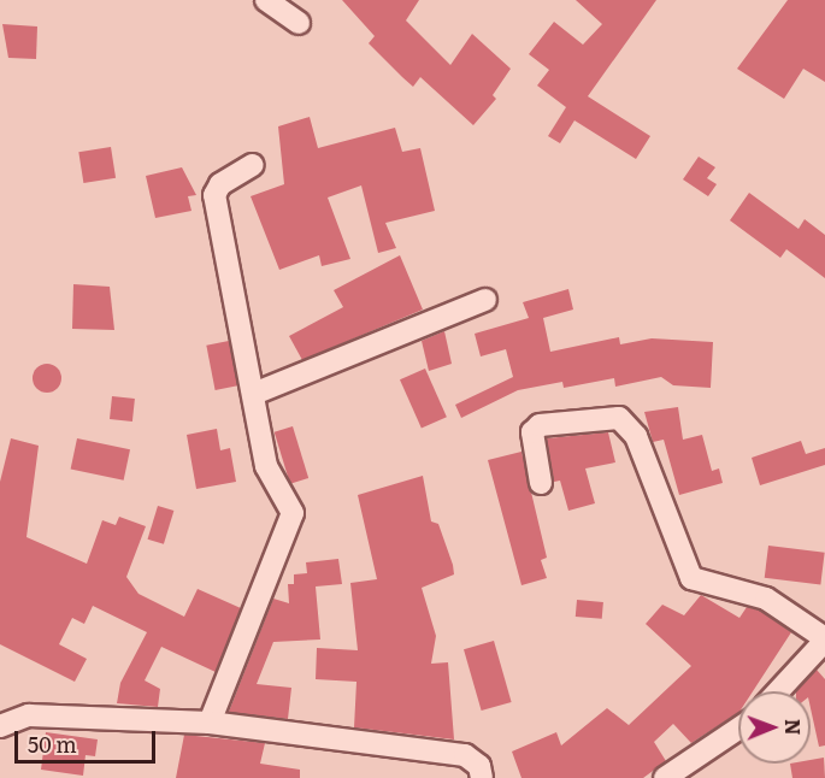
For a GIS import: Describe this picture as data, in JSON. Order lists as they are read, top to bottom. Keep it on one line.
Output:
{"scale_bar":"50 m","north":"right"}
